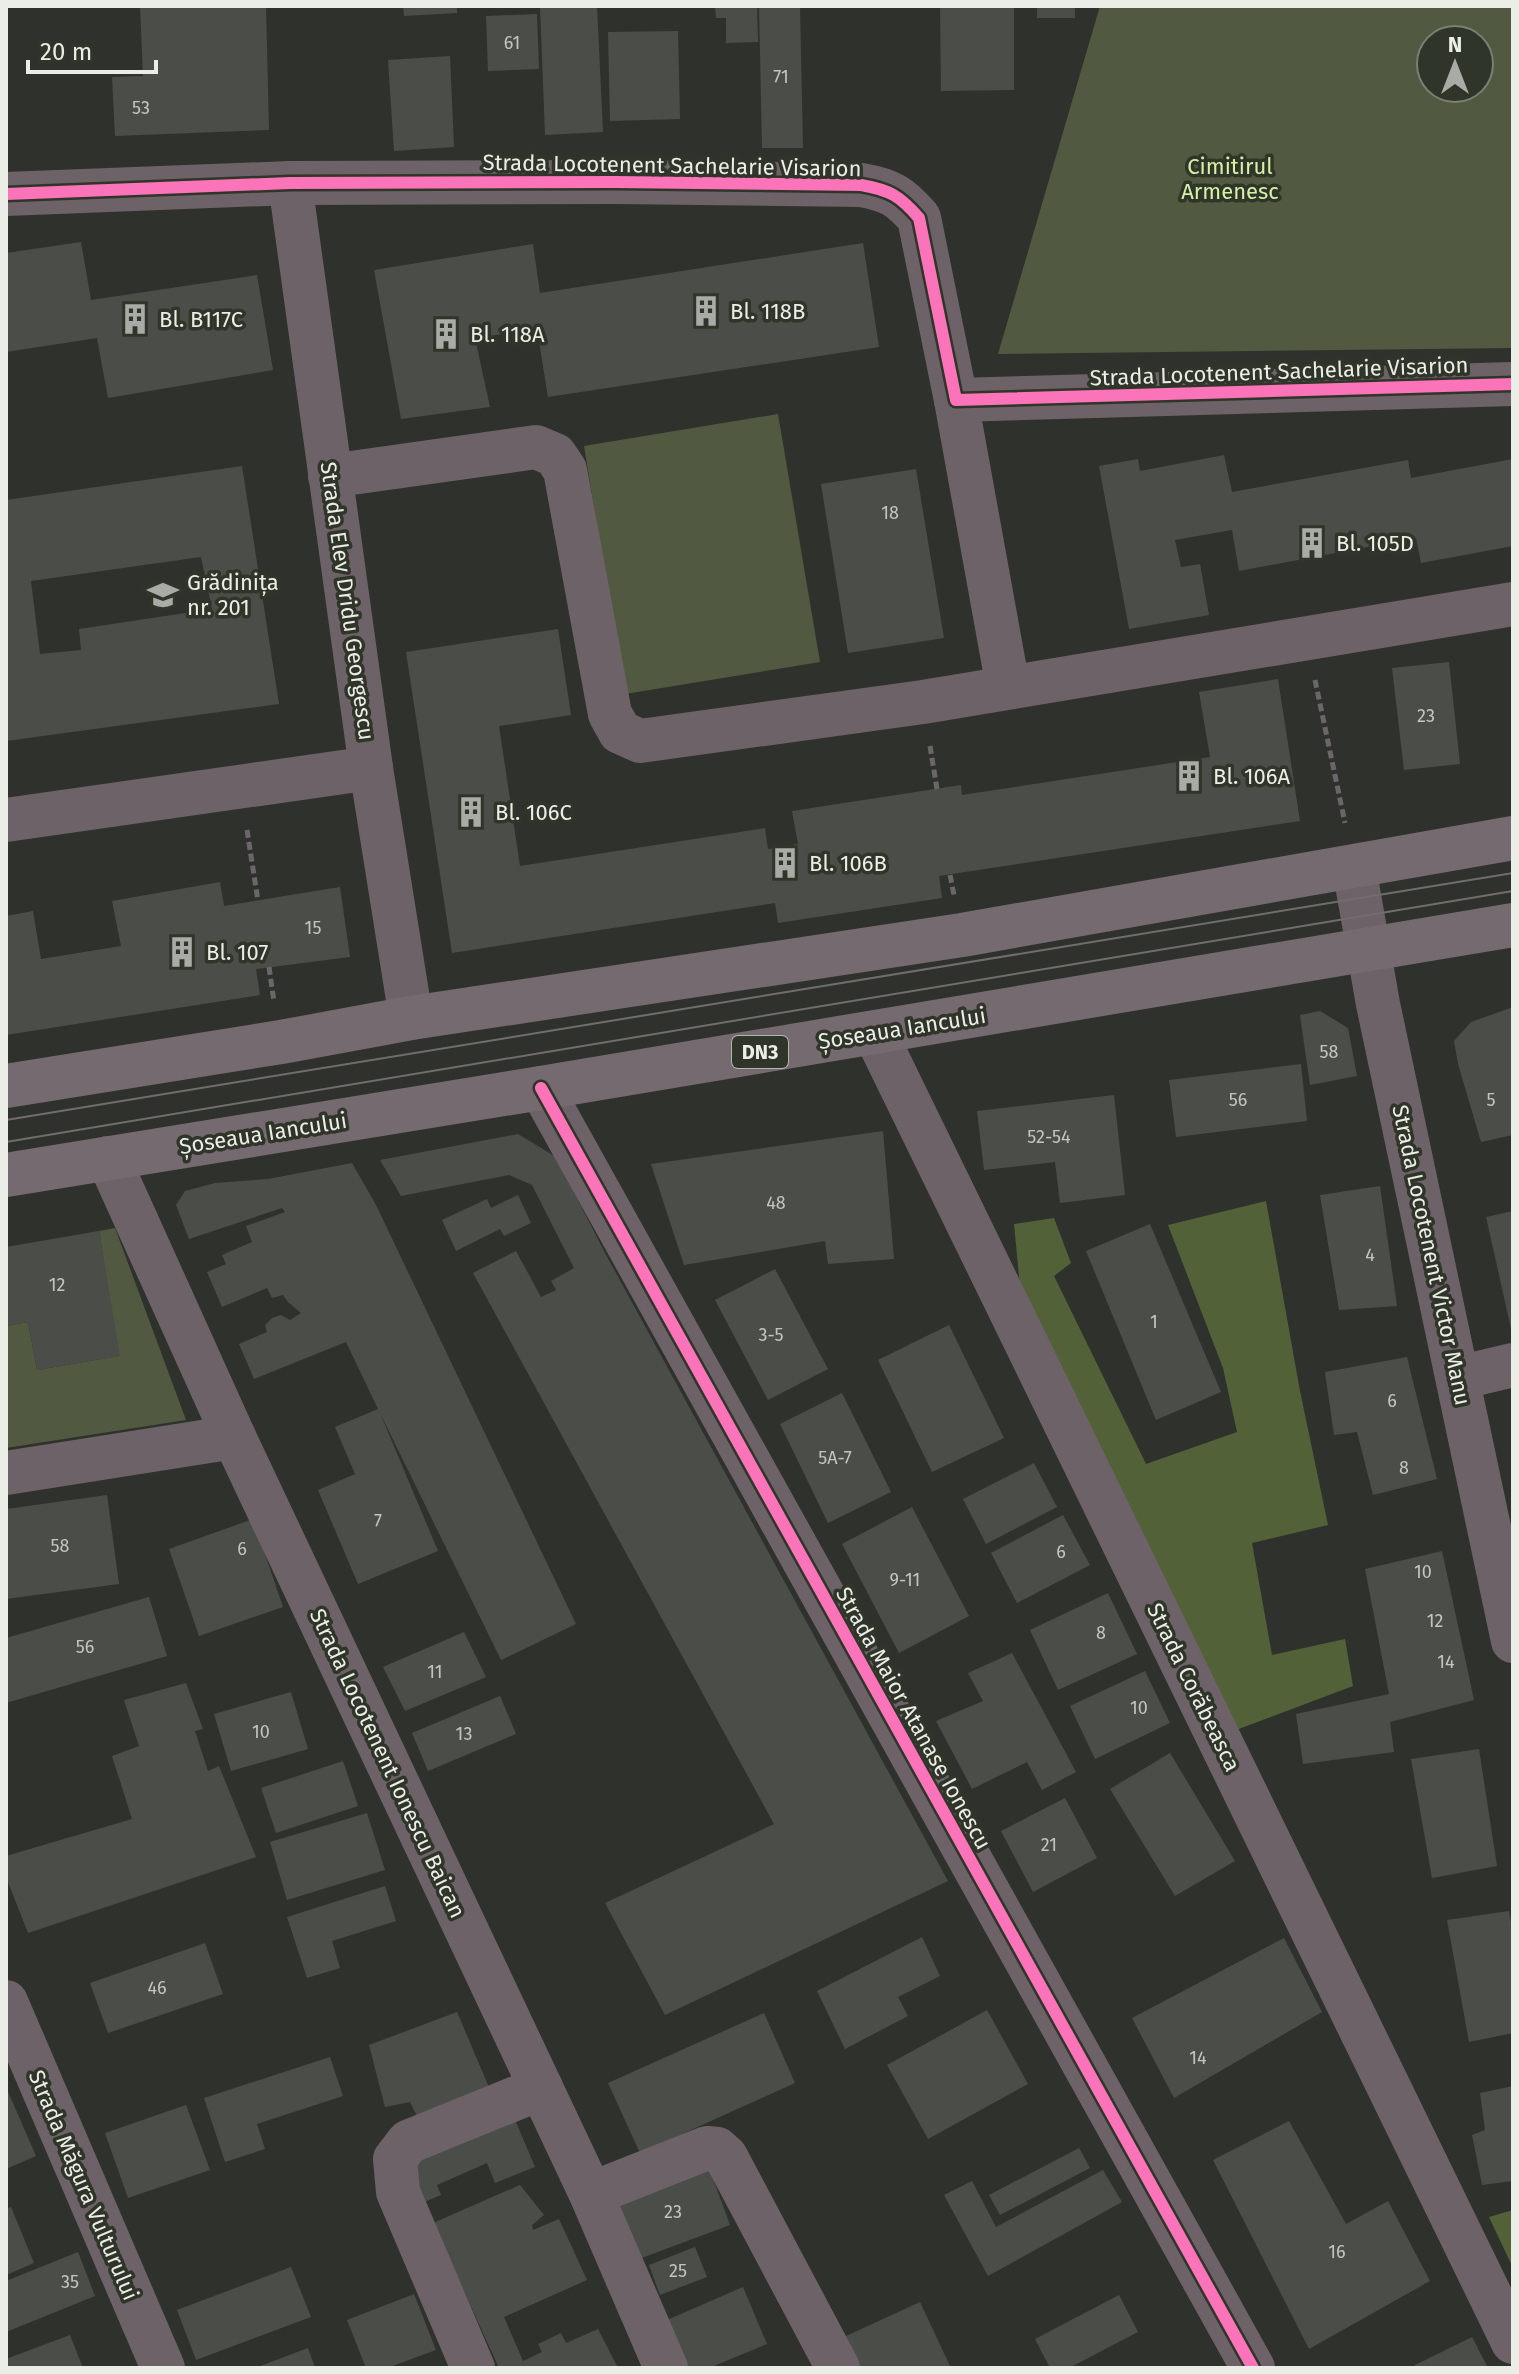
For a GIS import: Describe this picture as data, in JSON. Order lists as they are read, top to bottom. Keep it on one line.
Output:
{"streets":{"main road":["Șoseaua Iancului","DN3"],"street":["Strada Locotenent Sachelarie Visarion","Strada Elev Dridu Georgescu","Strada Locotenent Victor Manu","Strada Corăbeasca","Strada Maior Atanase Ionescu","Strada Locotenent Ionescu Baican","Strada Măgura Vulturului"]},"crossings":[["Strada Locotenent Sachelarie Visarion","Strada Elev Dridu Georgescu"],["Șoseaua Iancului","Strada Locotenent Victor Manu"],["Șoseaua Iancului","Strada Corăbeasca"],["Șoseaua Iancului","Strada Maior Atanase Ionescu"],["Șoseaua Iancului","Strada Locotenent Ionescu Baican"]],"parks":["Cimitirul Armenesc"],"places":{"building":["Bl. 118B","Bl. B117C","Bl. 118A","Bl. 105D","Bl. 106A","Bl. 106C","Bl. 106B","Bl. 107"],"school or university":["Grădinița nr. 201"]},"house_numbers":["61","71","53","18","23","15","58","56","5","52-54","48","4","12","1","3-5","6","5A-7","8","7","58","6","6","10","9-11","12","8","56","14","11","10","10","13","21","46","14","23","16","25","35"],"scale_bar":"20 m","north":"top"}
